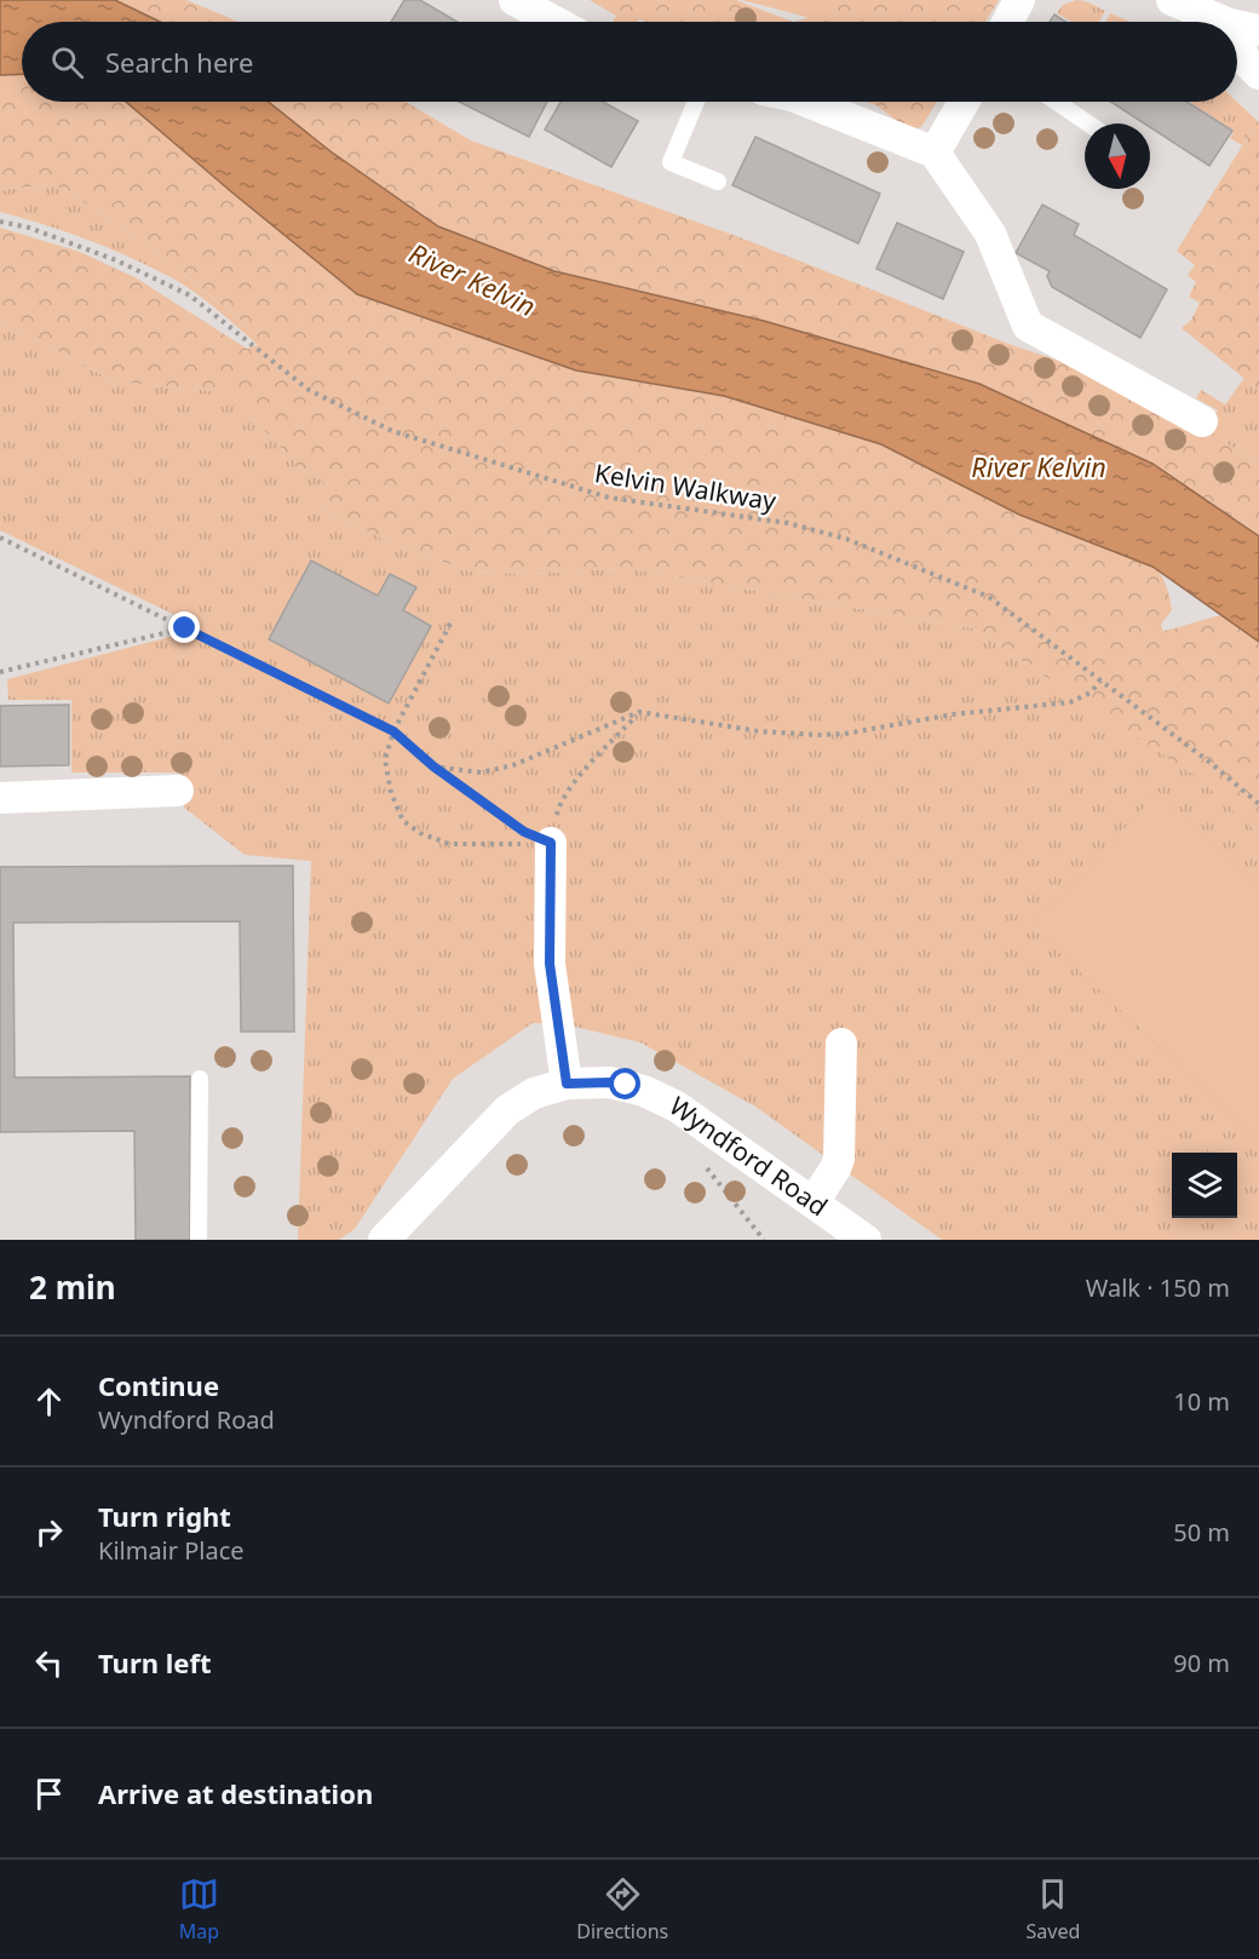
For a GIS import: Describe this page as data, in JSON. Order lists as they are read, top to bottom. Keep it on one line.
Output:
{"streets":{"street":["Wyndford Road"],"path":["Kelvin Walkway"]},"water":["River Kelvin"],"north":"bottom","page":{"search":"Search here","heading":["2 min","Walk · 150 m"],"list":[["Continue","Wyndford Road","10 m"],["Turn right","Kilmair Place","50 m"],["Turn left","90 m"],"Arrive at destination"],"nav":["Map","Directions","Saved"]}}
